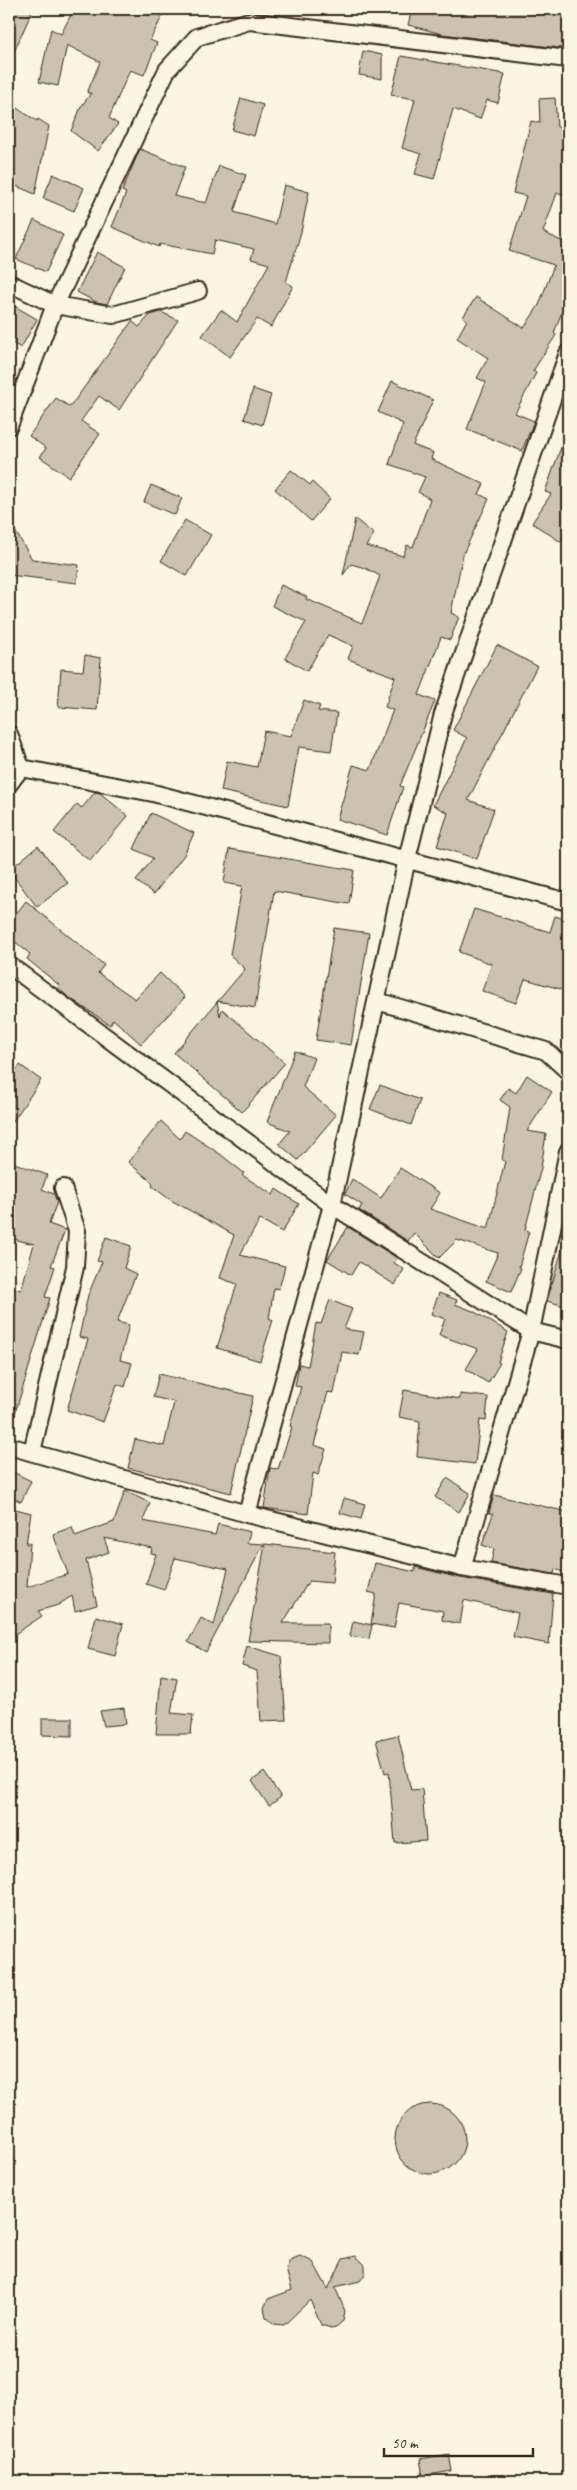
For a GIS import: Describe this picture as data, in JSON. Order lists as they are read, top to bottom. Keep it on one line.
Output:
{"scale_bar":"50 m"}
